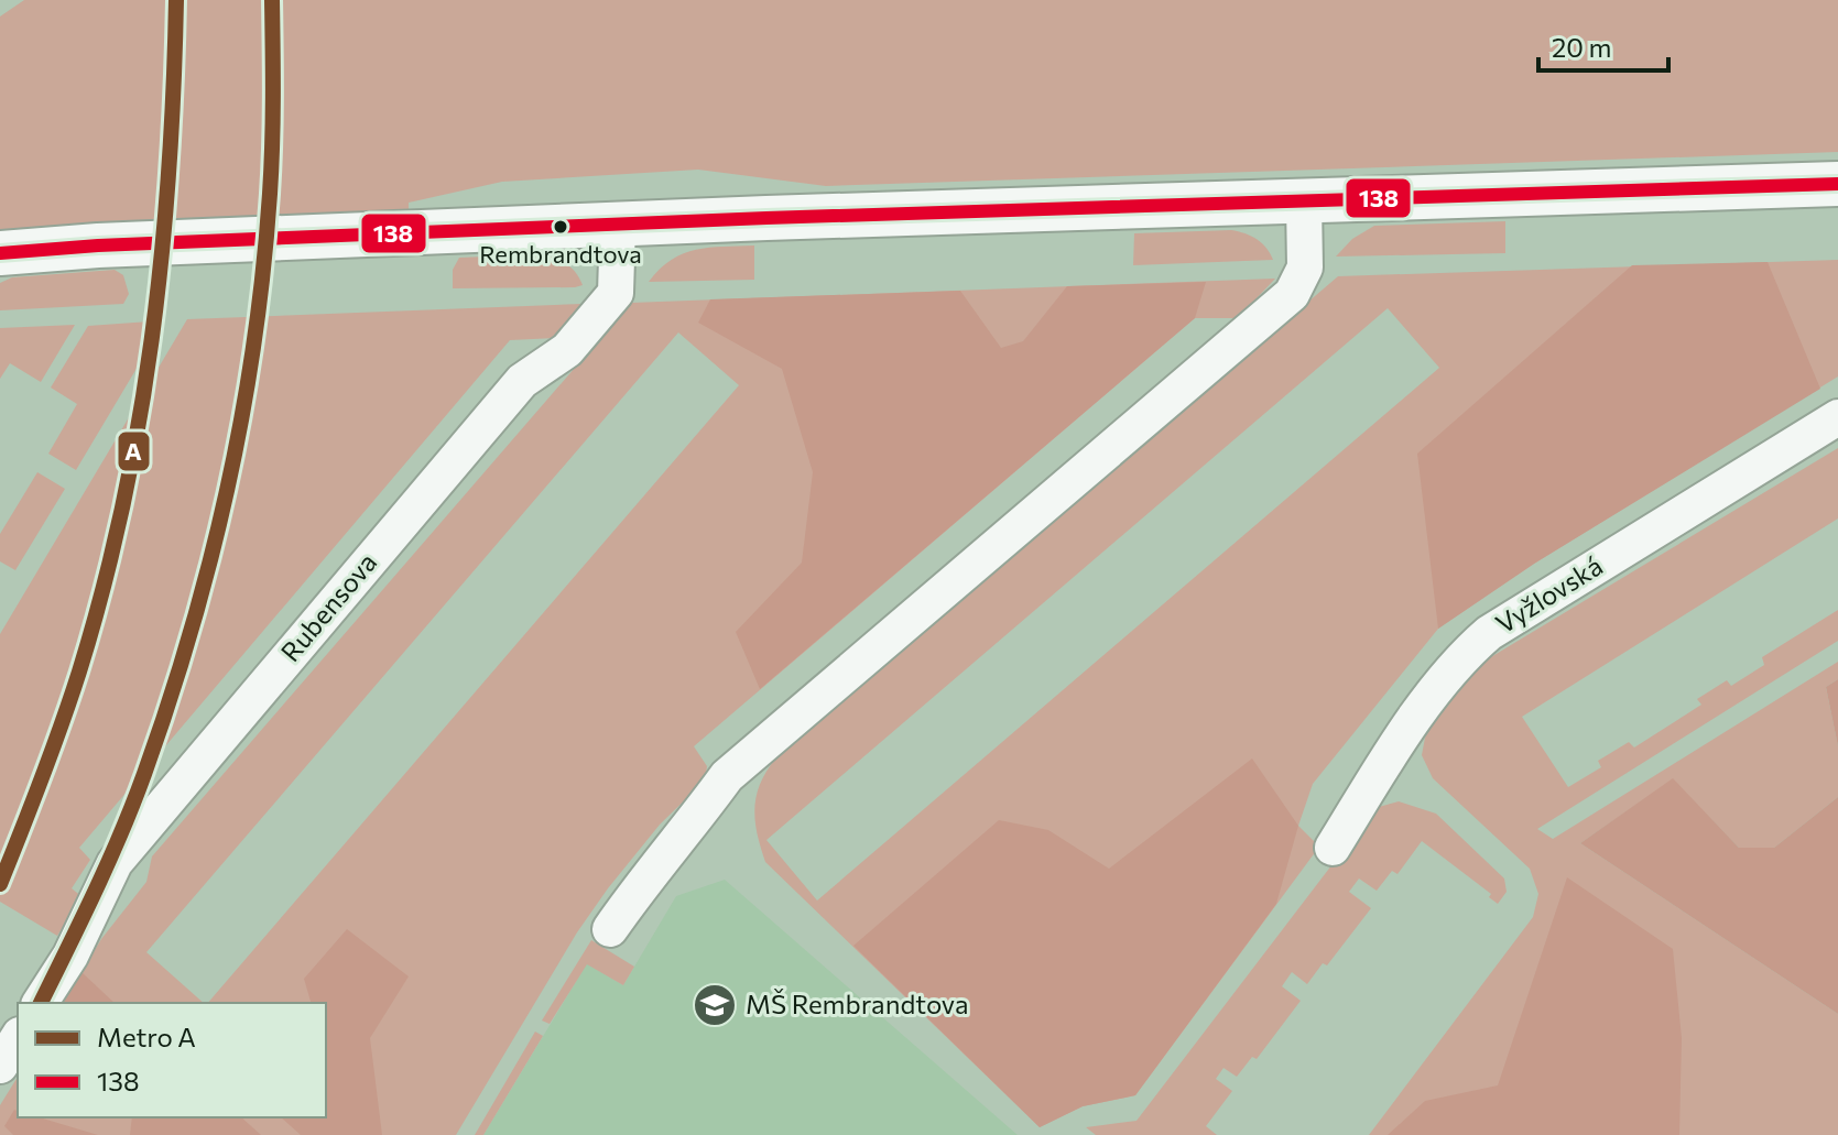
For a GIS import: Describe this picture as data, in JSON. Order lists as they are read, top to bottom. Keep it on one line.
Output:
{"streets":{"street":["Vyžlovská","Rubensova"]},"places":{"other":["Rembrandtova"],"school or university":["MŠ Rembrandtova"]},"lines":["metro line A","transit line 138"],"legend":["Metro A","138"],"scale_bar":"20 m"}
